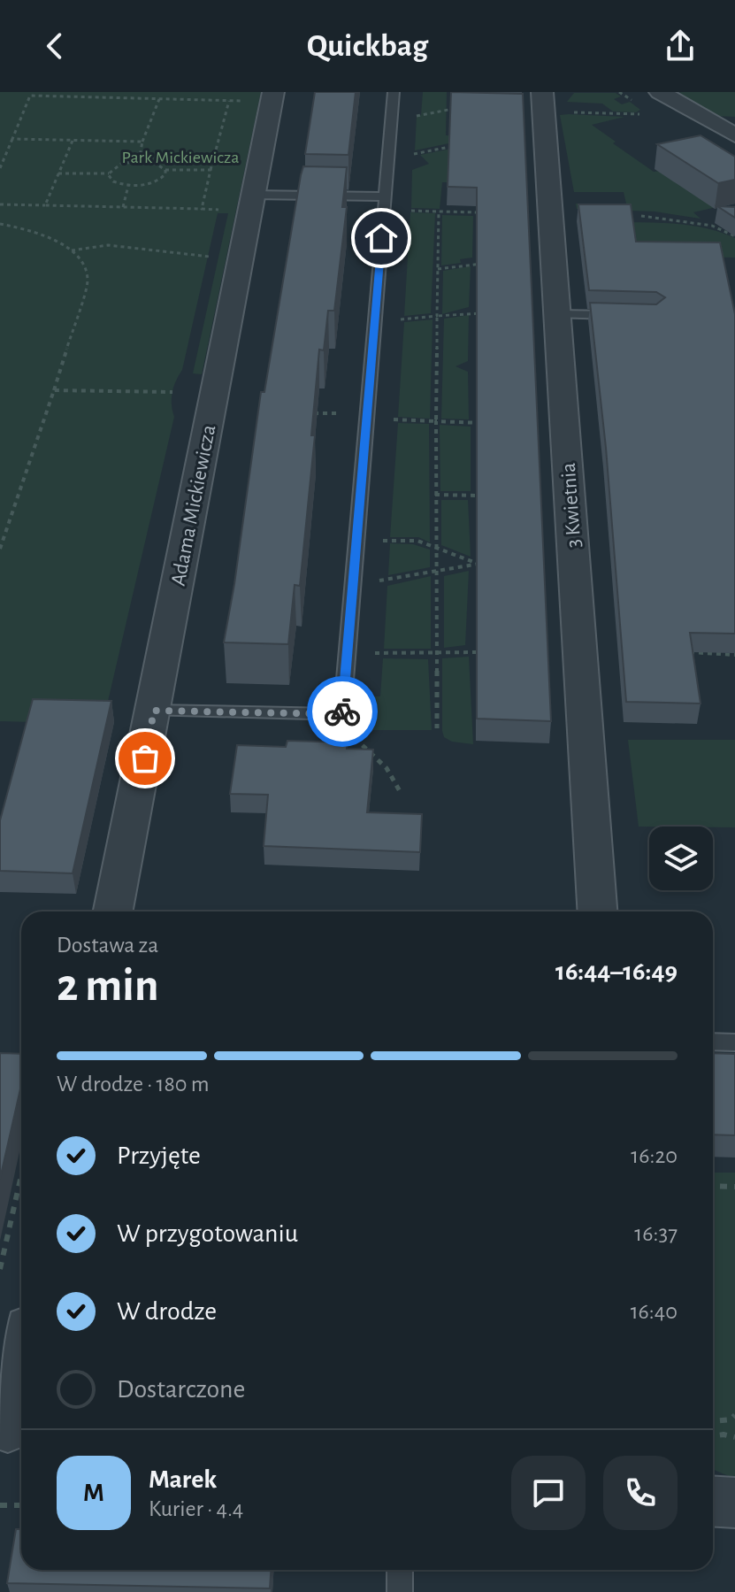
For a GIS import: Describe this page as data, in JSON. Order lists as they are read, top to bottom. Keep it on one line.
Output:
{"streets":{"street":["Adama Mickiewicza","3 Kwietnia"]},"parks":["Park Mickiewicza"],"page":{"header":"Quickbag","heading":["2 min","Dostawa za","16:44–16:49"],"panel":["Marek","Kurier · 4.4"],"bar":"W drodze · 180 m","list":[["Przyjęte","16:20"],["W przygotowaniu","16:37"],["W drodze","16:40"],"Dostarczone"],"round":"M"}}
